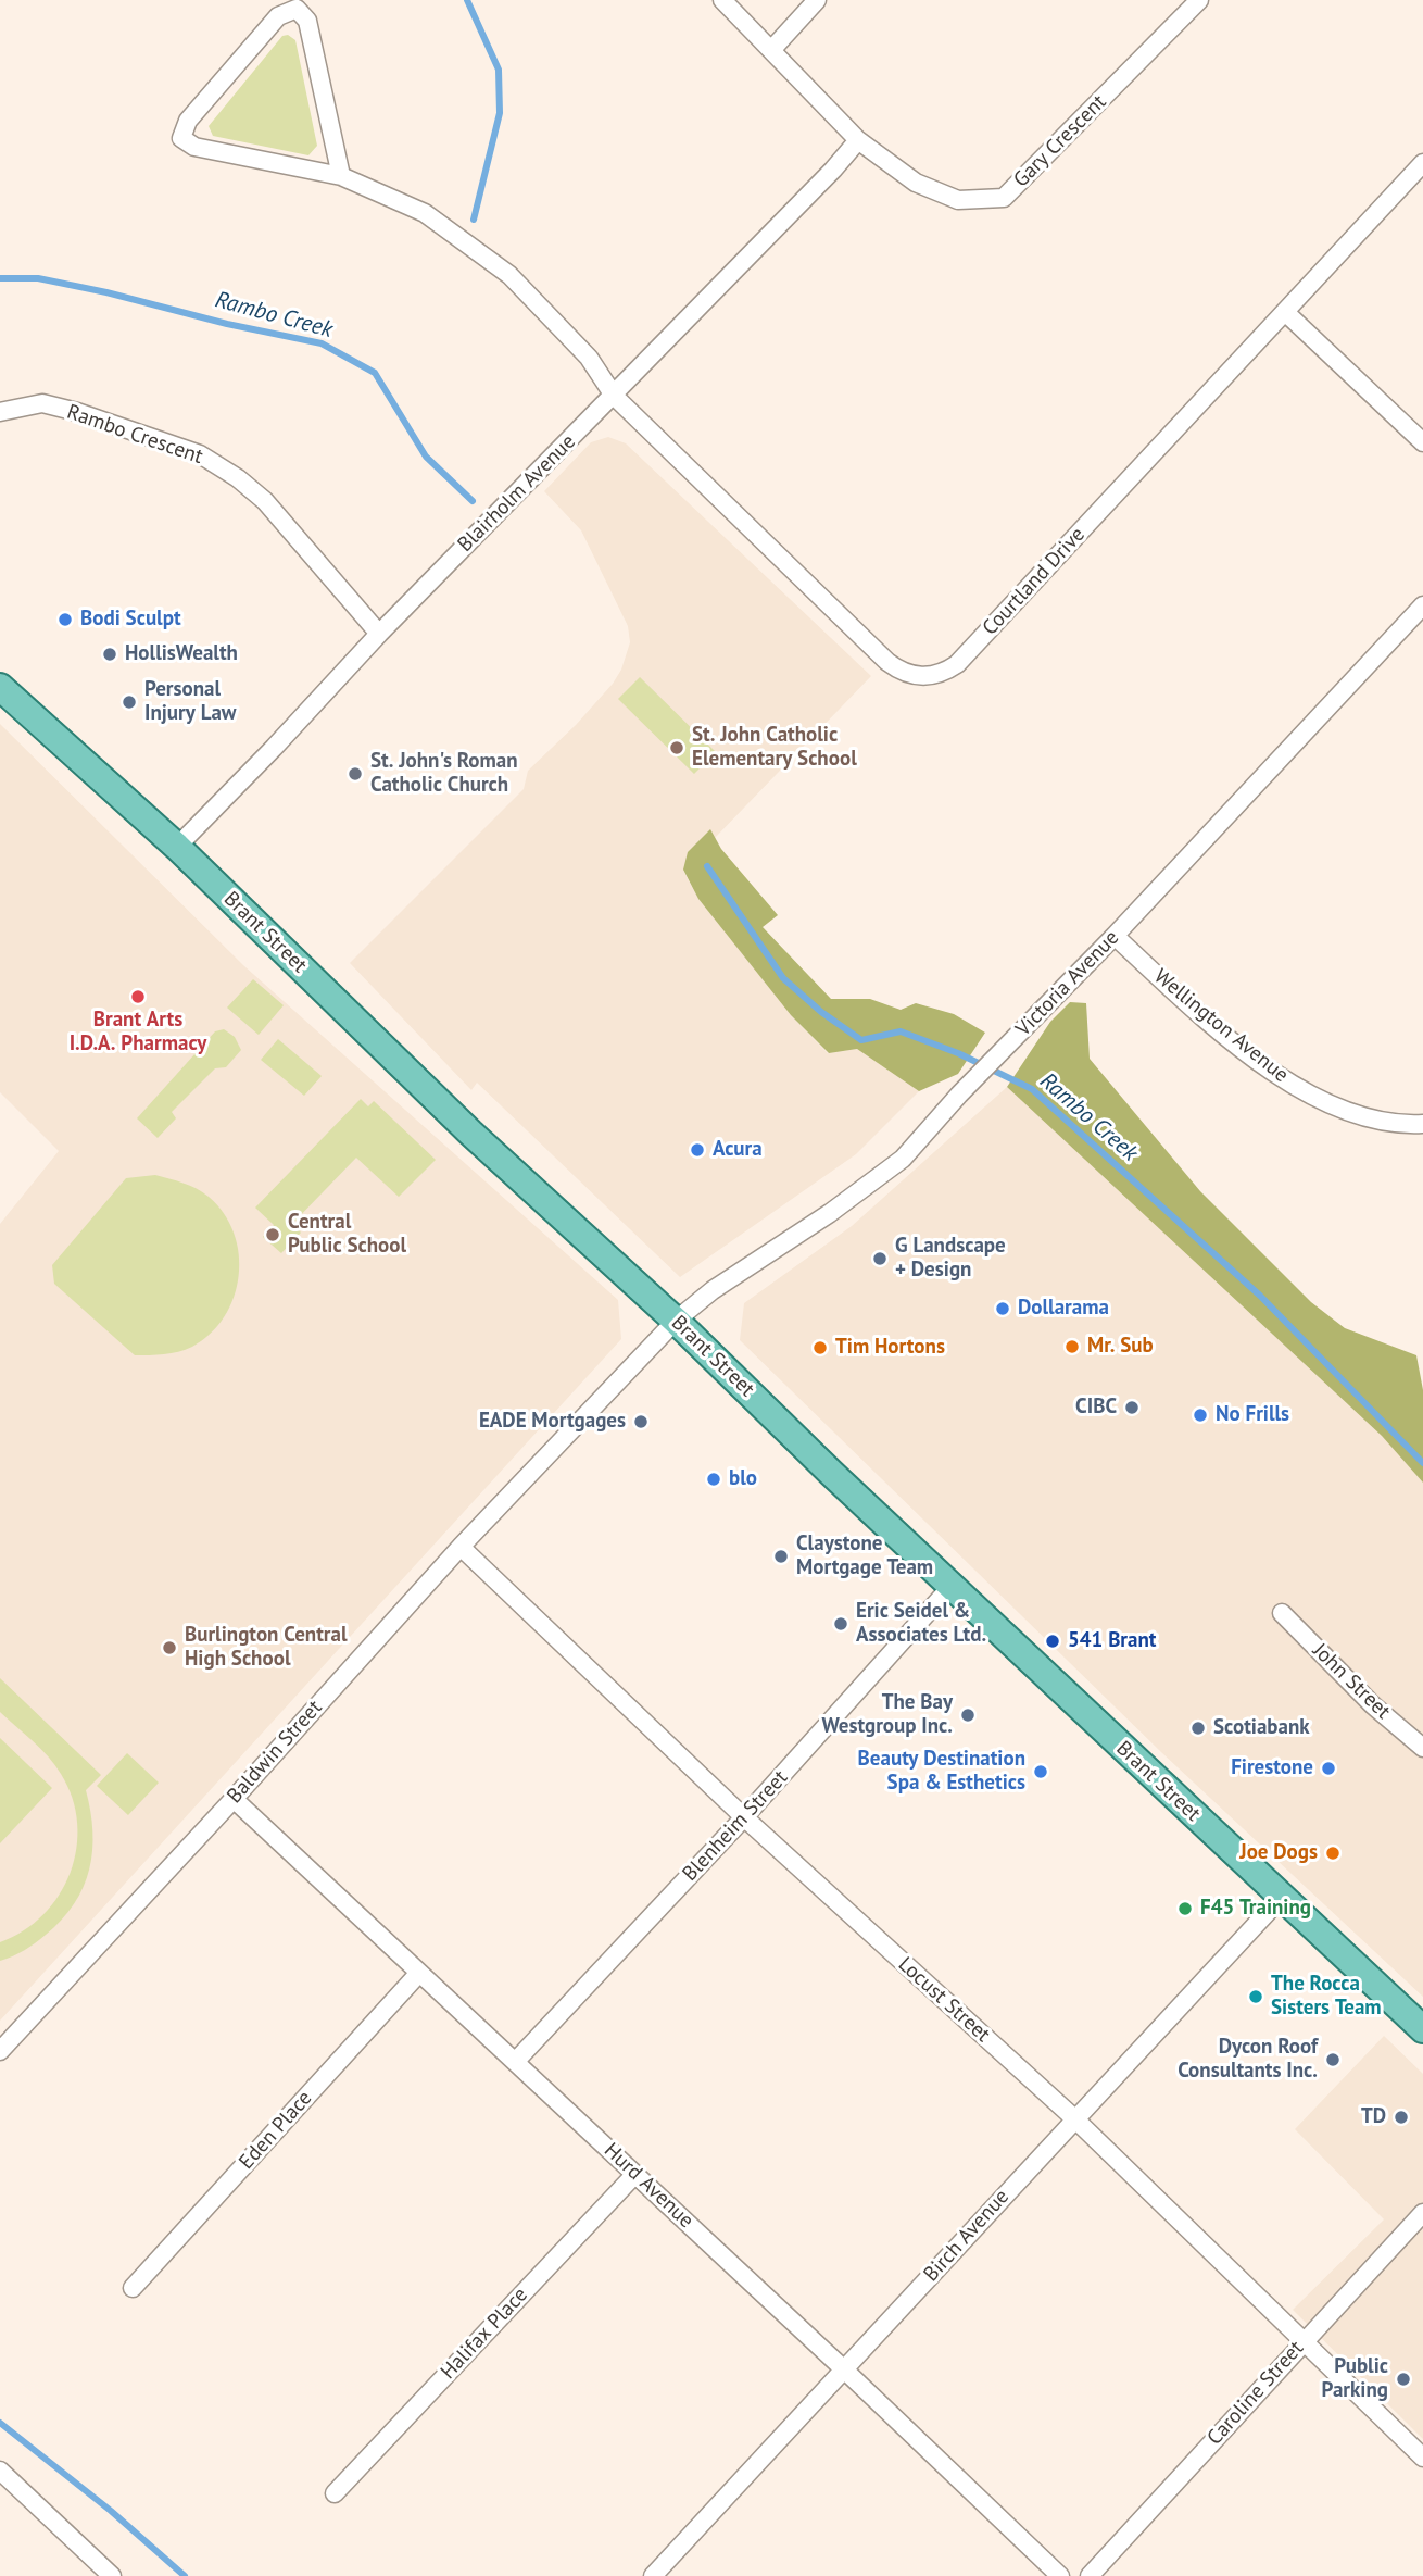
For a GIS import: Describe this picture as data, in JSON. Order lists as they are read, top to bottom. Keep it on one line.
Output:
{"streets":{"main road":["Brant Street"],"street":["Gary Crescent","Rambo Crescent","Blairholm Avenue","Courtland Drive","Victoria Avenue","Wellington Avenue","John Street","Baldwin Street","Blenheim Street","Locust Street","Eden Place","Hurd Avenue","Birch Avenue","Halifax Place","Caroline Street"]},"crossings":[["Gary Crescent","Blairholm Avenue"],["Rambo Crescent","Blairholm Avenue"],["Blairholm Avenue","Courtland Drive"],["Blairholm Avenue","Brant Street"],["Brant Street","Victoria Avenue"],["Brant Street","Baldwin Street"],["Brant Street","Blenheim Street"],["Brant Street","Birch Avenue"],["Victoria Avenue","Wellington Avenue"],["Victoria Avenue","Baldwin Street"],["Baldwin Street","Locust Street"],["Baldwin Street","Hurd Avenue"],["Blenheim Street","Locust Street"],["Blenheim Street","Hurd Avenue"],["Locust Street","Birch Avenue"],["Locust Street","Caroline Street"],["Eden Place","Hurd Avenue"],["Hurd Avenue","Birch Avenue"],["Hurd Avenue","Halifax Place"]],"water":["Rambo Creek"],"places":["Bodi Sculpt","HollisWealth","Personal Injury Law","St. John Catholic Elementary School","St. John's Roman Catholic Church","Brant Arts I.D.A. Pharmacy","Acura","Central Public School","G Landscape + Design","Dollarama","Mr. Sub","Tim Hortons","CIBC","No Frills","EADE Mortgages","blo","Claystone Mortgage Team","Eric Seidel & Associates Ltd.","541 Brant","Burlington Central High School","The Bay Westgroup Inc.","Scotiabank","Firestone","Beauty Destination Spa & Esthetics","Joe Dogs","F45 Training","The Rocca Sisters Team","Dycon Roof Consultants Inc.","TD","Public Parking"]}
